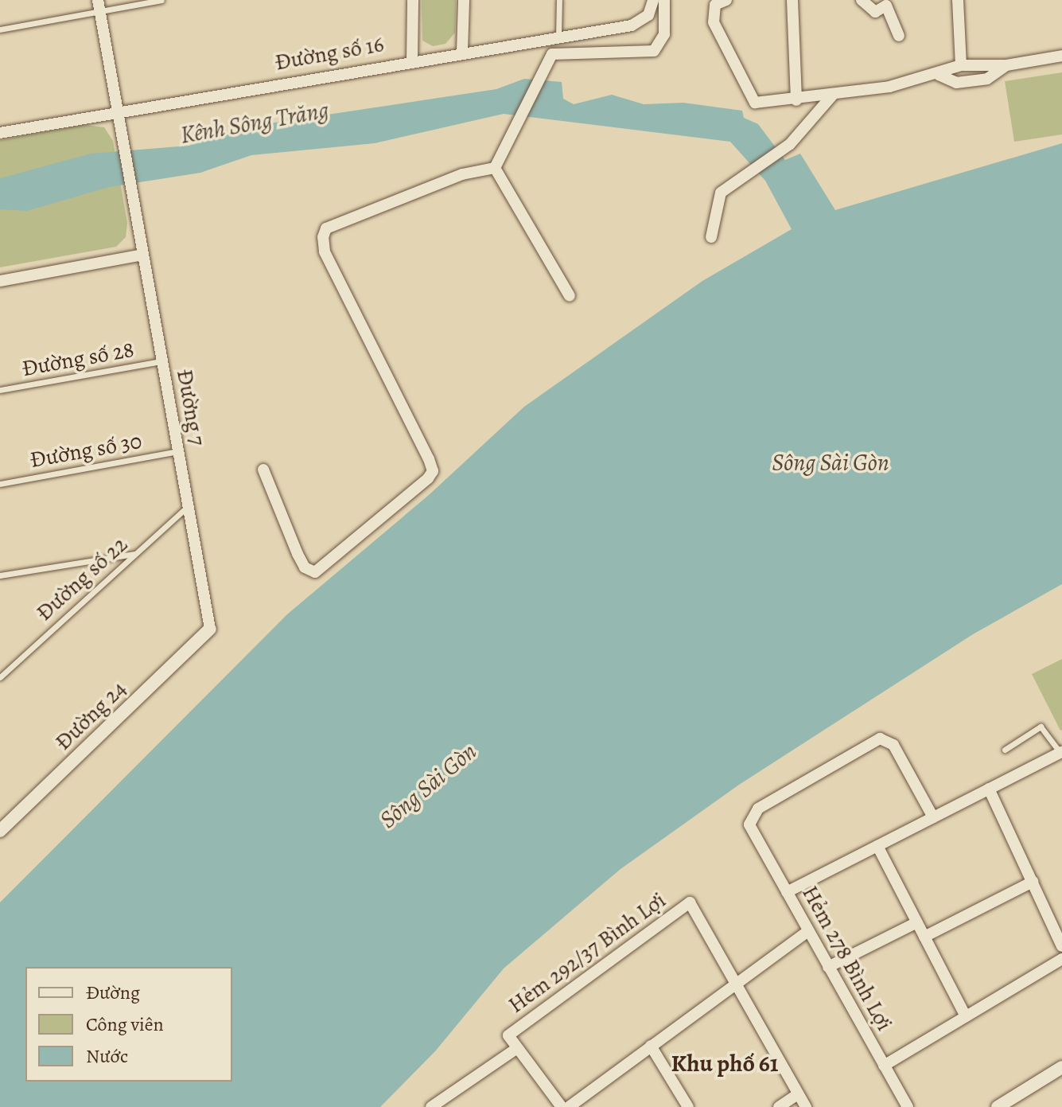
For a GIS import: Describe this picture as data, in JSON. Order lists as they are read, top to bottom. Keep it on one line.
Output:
{"streets":{"street":["Đường số 16","Đường 7","Đường 24","Hẻm 292/37 Bình Lợi","Hẻm 278 Bình Lợi"],"lane":["Đường số 28","Đường số 30","Đường số 22"]},"crossings":[["Đường số 16","Đường 7"],["Đường số 28","Đường 7"],["Đường 7","Đường số 30"],["Đường 7","Đường số 22"],["Đường 7","Đường 24"]],"districts":["Khu phố 61"],"water":["Kênh Sông Trăng","Sông Sài Gòn"],"legend":["Đường","Công viên","Nước"]}
